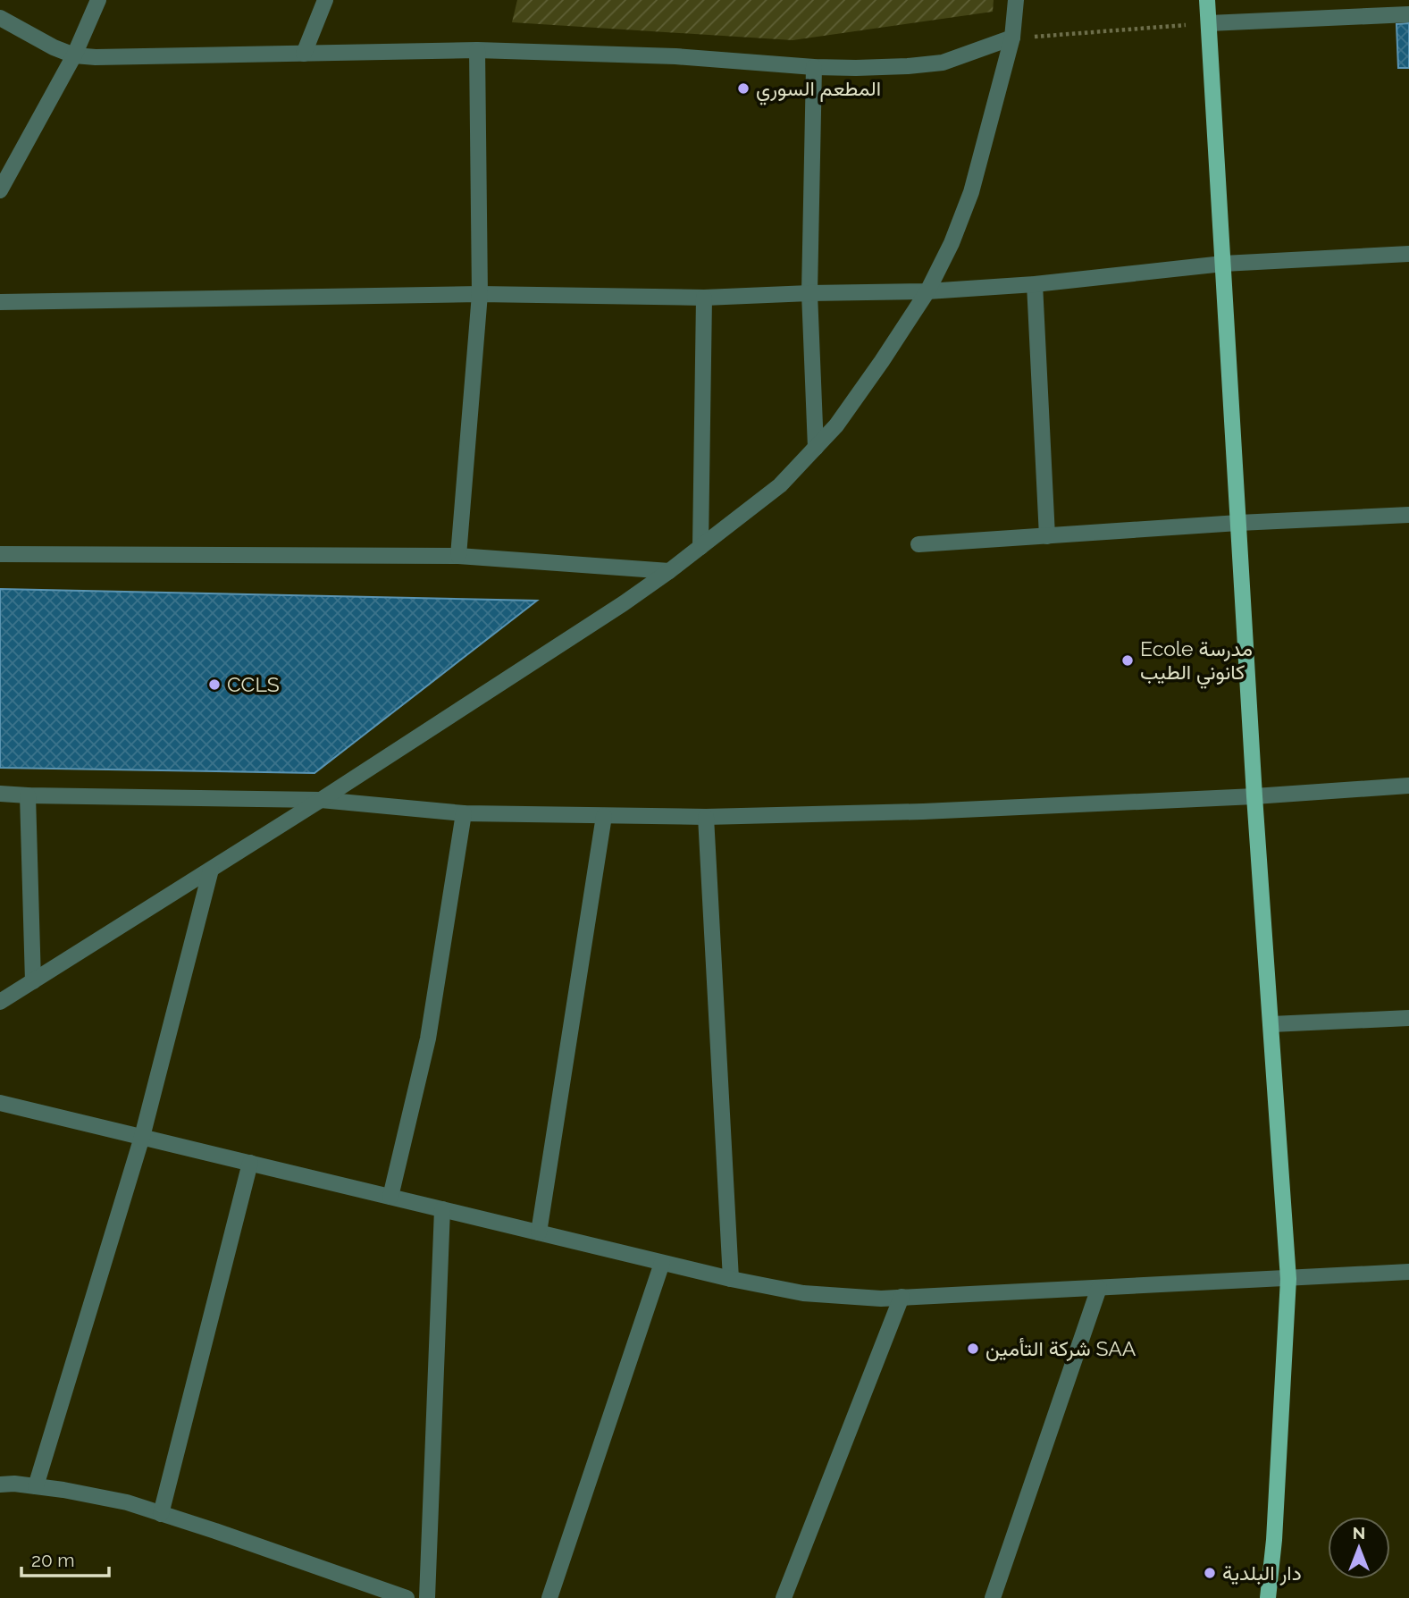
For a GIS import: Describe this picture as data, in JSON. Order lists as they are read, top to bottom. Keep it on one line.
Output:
{"places":["المطعم السوري","Ecole مدرسة كانوني الطيب","CCLS","شركة التأمين SAA","دار البلدية"],"scale_bar":"20 m","north":"top"}
